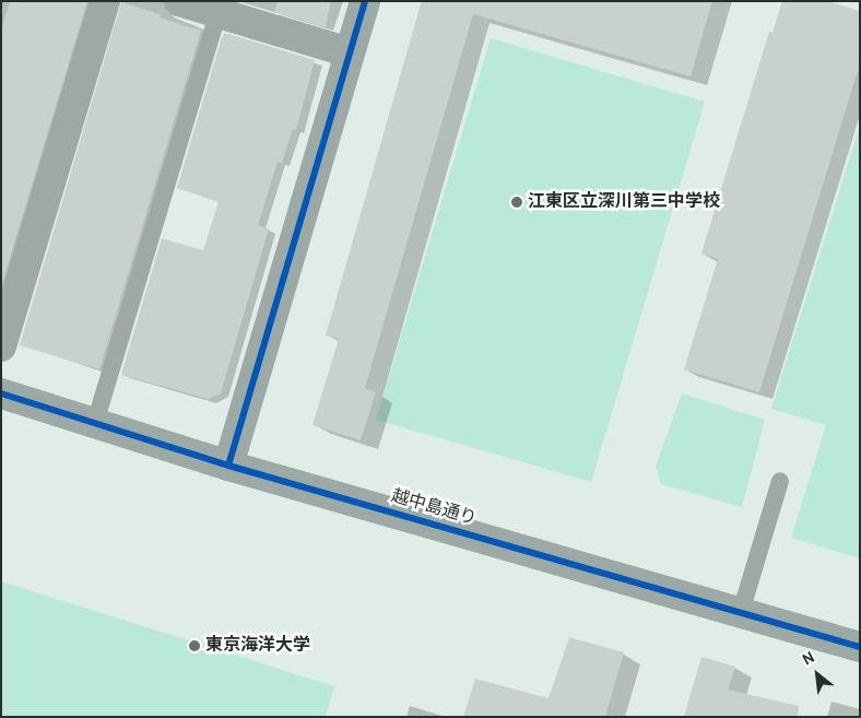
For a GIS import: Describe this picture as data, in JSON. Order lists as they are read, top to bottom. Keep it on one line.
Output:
{"streets":{"street":["越中島通り"]},"places":["江東区立深川第三中学校","東京海洋大学"],"north":"top left"}
